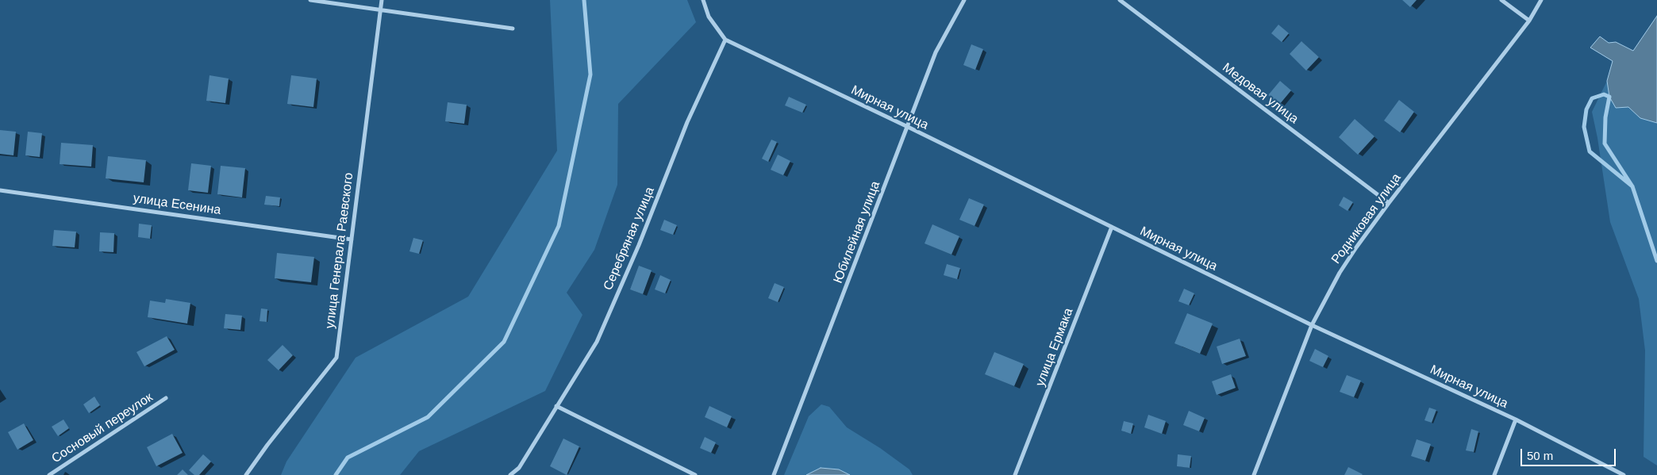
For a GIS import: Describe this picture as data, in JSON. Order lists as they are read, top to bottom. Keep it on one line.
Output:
{"streets":{"street":["Медовая улица","Мирная улица","улица Есенина","Родниковая улица","Юбилейная улица","Серебряная улица","улица Генерала Раевского","улица Ермака","Сосновый переулок"]},"crossings":[["Медовая улица","Родниковая улица"],["Мирная улица","Родниковая улица"],["Мирная улица","Юбилейная улица"],["Мирная улица","Серебряная улица"],["Мирная улица","улица Ермака"],["улица Есенина","улица Генерала Раевского"]],"scale_bar":"50 m"}
